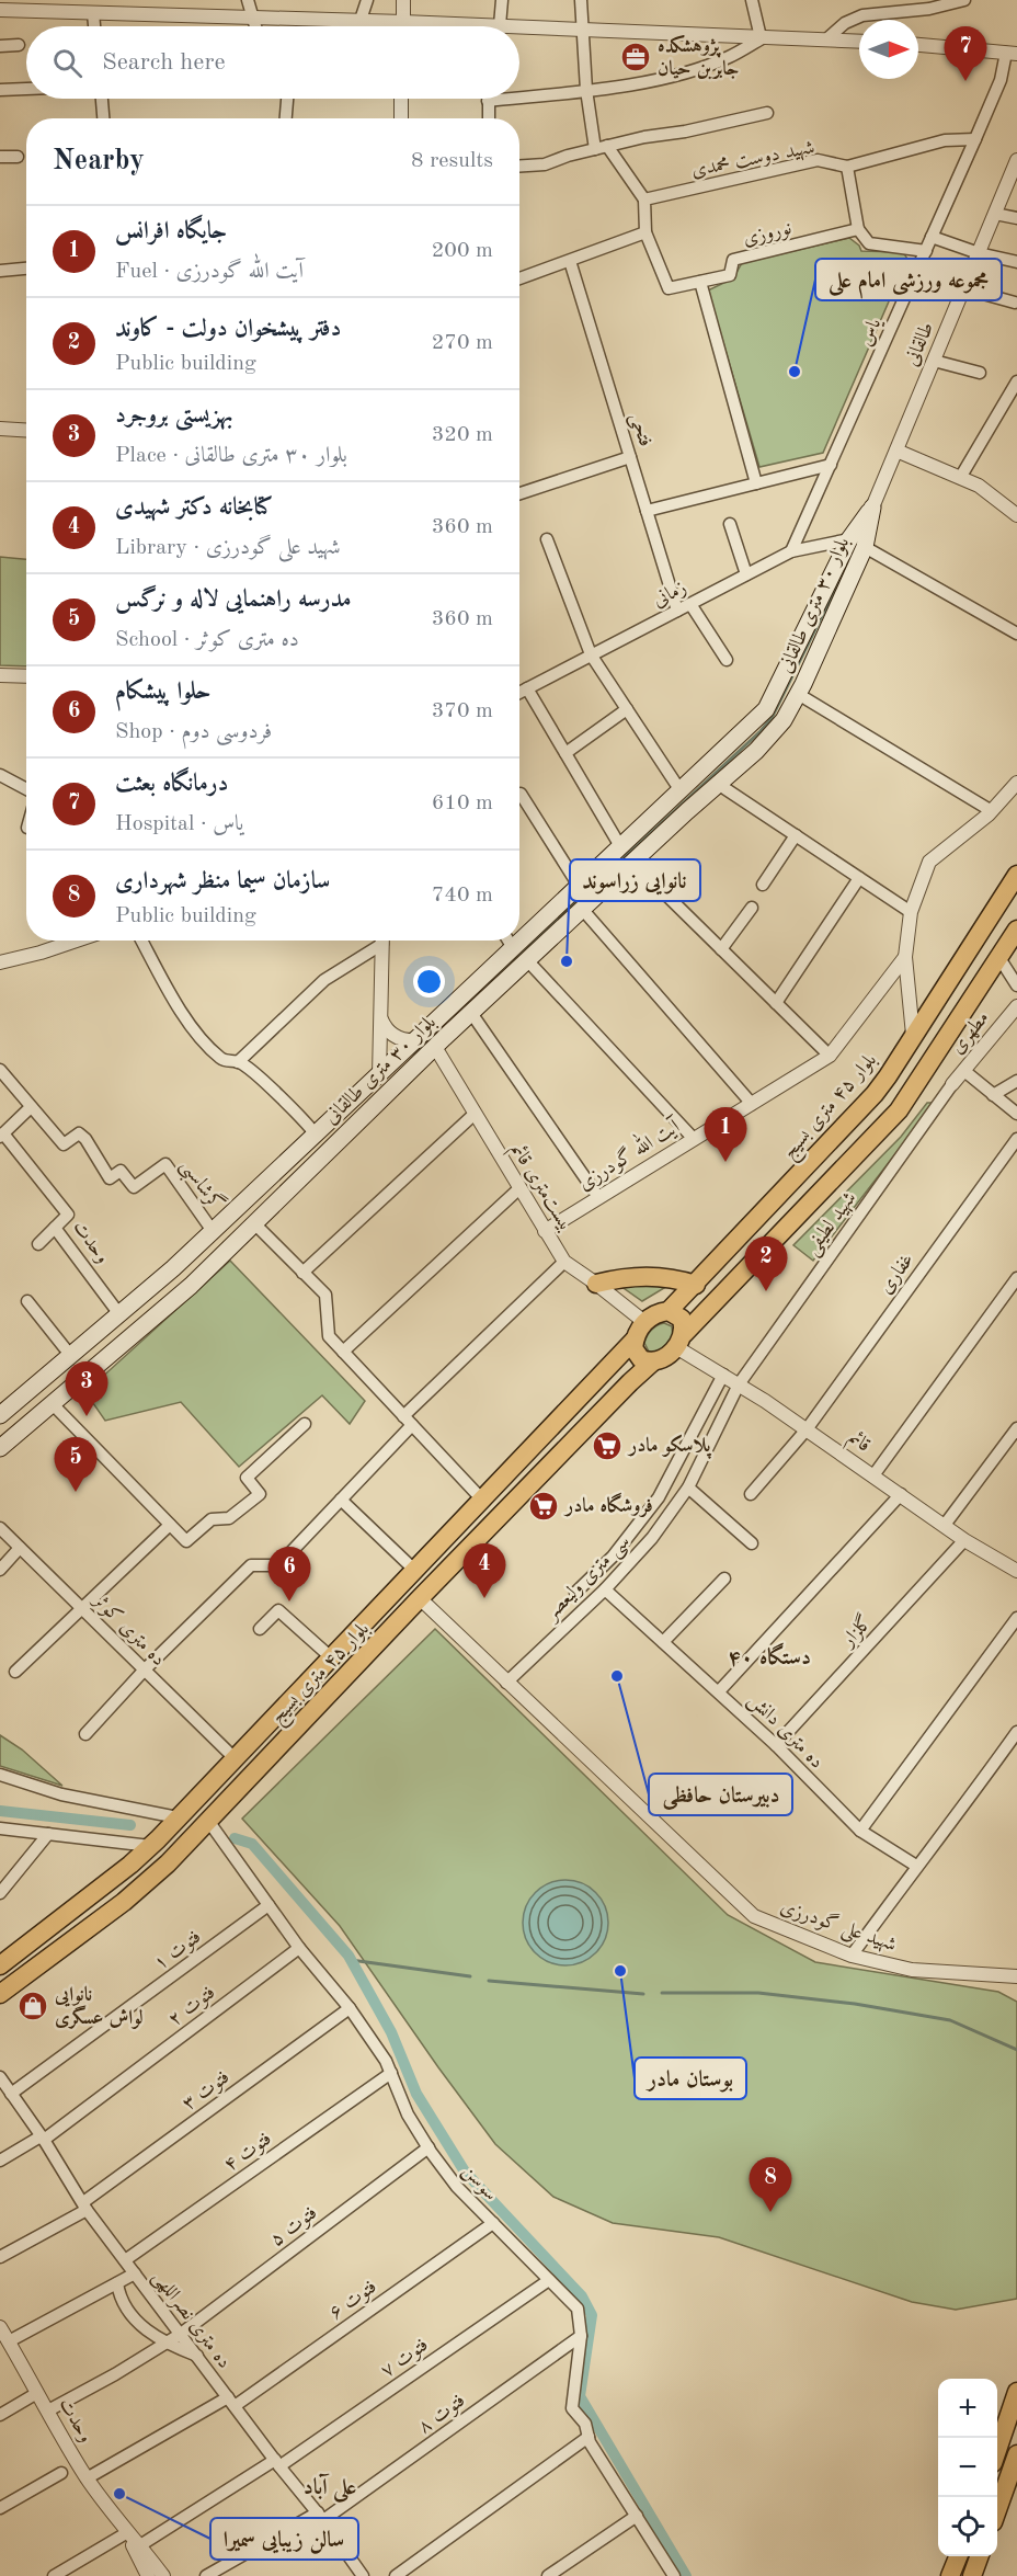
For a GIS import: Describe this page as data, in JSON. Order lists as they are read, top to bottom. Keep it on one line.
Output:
{"streets":{"main road":["بلوار ۳۰ متری طالقانی","بلوار ۴۵ متری بسیج"],"street":["شهید دوست محمدی","نوروزی","یاس","طالقانی","فتحی","زمانی","مطهری","آیت الله گودرزی","گرشاسبی","بیست‌متری قائم","شهید لطیفی","وحدت","غفاری","قائم","سی متری ولیعصر","ده متری کوثر","گلزار","ده متری دانش","شهید علی گودرزی","فتوت ۱","فتوت ۲","فتوت ۳","فتوت ۴","سوسن","فتوت ۵","فتوت ۶","ده متری نصراللهی","فتوت ۷","فتوت ۸"]},"crossings":[["شهید دوست محمدی","یاس"],["یاس","زمانی"],["طالقانی","بلوار ۳۰ متری طالقانی"],["فتحی","زمانی"],["زمانی","بلوار ۳۰ متری طالقانی"],["بلوار ۳۰ متری طالقانی","گرشاسبی"],["بلوار ۳۰ متری طالقانی","بیست‌متری قائم"],["بلوار ۳۰ متری طالقانی","وحدت"],["مطهری","شهید لطیفی"],["بلوار ۴۵ متری بسیج","بیست‌متری قائم"],["بلوار ۴۵ متری بسیج","قائم"],["بلوار ۴۵ متری بسیج","ده متری کوثر"],["بلوار ۴۵ متری بسیج","شهید علی گودرزی"],["بلوار ۴۵ متری بسیج","سوسن"],["آیت الله گودرزی","بیست‌متری قائم"],["بیست‌متری قائم","قائم"],["شهید لطیفی","قائم"],["شهید لطیفی","سی متری ولیعصر"],["وحدت","فتوت ۵"],["وحدت","فتوت ۶"],["وحدت","فتوت ۷"],["غفاری","قائم"],["قائم","سی متری ولیعصر"],["قائم","گلزار"],["سی متری ولیعصر","ده متری دانش"],["سی متری ولیعصر","شهید علی گودرزی"],["گلزار","ده متری دانش"],["فتوت ۱","سوسن"],["فتوت ۱","ده متری نصراللهی"],["فتوت ۲","سوسن"],["فتوت ۲","ده متری نصراللهی"],["فتوت ۳","سوسن"],["فتوت ۳","ده متری نصراللهی"],["فتوت ۴","سوسن"],["فتوت ۴","ده متری نصراللهی"],["سوسن","فتوت ۵"],["سوسن","فتوت ۶"],["سوسن","فتوت ۷"],["سوسن","فتوت ۸"],["فتوت ۵","ده متری نصراللهی"],["فتوت ۶","ده متری نصراللهی"],["ده متری نصراللهی","فتوت ۷"],["ده متری نصراللهی","فتوت ۸"]],"districts":["۴۰ دستگاه","علی آباد"],"places":{"office":["پژوهشکده جابربن حیان"],"other":["مجموعه ورزشی امام علی","نانوایی زراسوند","دبیرستان حافظی","بوستان مادر","سالن زیبایی سمیرا"],"supermarket":["پلاسکو مادر","فروشگاه مادر"],"shop":["نانوایی لواش عسگری"]},"north":"right","page":{"pins":["7","1","2","3","5","4","6","8"],"search":"Search here","heading":["Nearby","8 results"],"list":[{"mark":"1","name":"جایگاه افرانس","note":"Fuel · آیت الله گودرزی","value":"200 m"},{"mark":"2","name":"دفتر پیشخوان دولت - کاوند","note":"Public building","value":"270 m"},{"mark":"3","name":"بهزیستی بروجرد","note":"Place · بلوار ۳۰ متری طالقانی","value":"320 m"},{"mark":"4","name":"کتابخانه دکتر شهیدی","note":"Library · شهید علی گودرزی","value":"360 m"},{"mark":"5","name":"مدرسه راهنمایی لاله و نرگس","note":"School · ده متری کوثر","value":"360 m"},{"mark":"6","name":"حلوا پیشکام","note":"Shop · فردوسی دوم","value":"370 m"},{"mark":"7","name":"درمانگاه بعثت","note":"Hospital · یاس","value":"610 m"},{"mark":"8","name":"سازمان سیما منظر شهرداری","note":"Public building","value":"740 m"}],"map_buttons":["+","−"]}}
